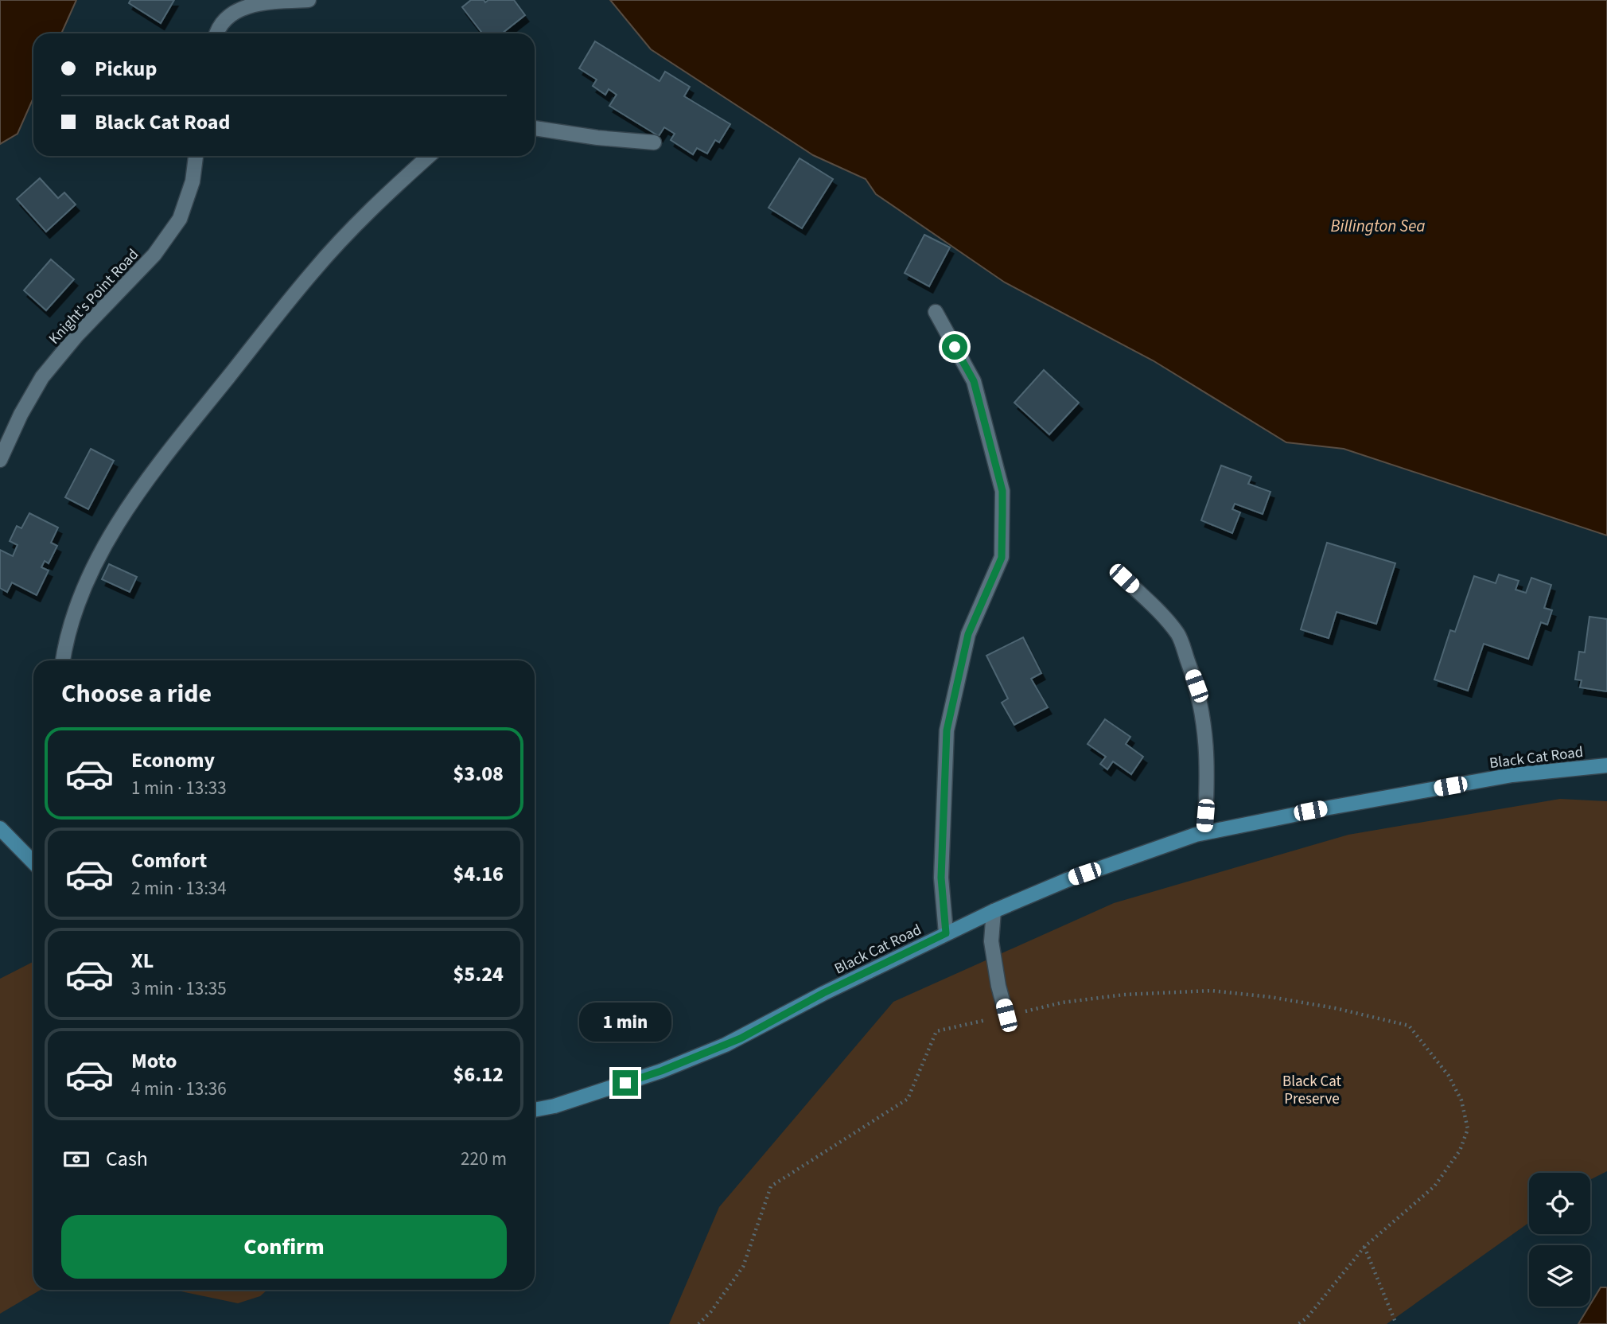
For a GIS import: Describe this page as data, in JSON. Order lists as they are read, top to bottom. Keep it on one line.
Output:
{"streets":{"street":["Knight's Point Road","Black Cat Road"]},"water":["Billington Sea"],"parks":["Black Cat Preserve"],"page":{"banner":["Pickup","Black Cat Road"],"heading":"Choose a ride","list":[{"name":"Economy","note":"1 min · 13:33","value":"$3.08"},{"name":"Comfort","note":"2 min · 13:34","value":"$4.16"},{"name":"XL","note":"3 min · 13:35","value":"$5.24"},{"name":"Moto","note":"4 min · 13:36","value":"$6.12"}],"bubble":"1 min","pay":["Cash","220 m"],"buttons":"Confirm"}}
